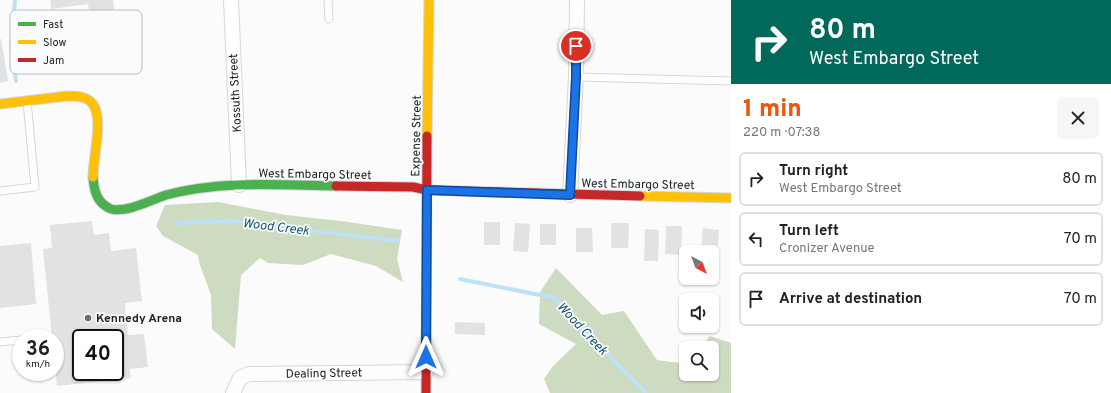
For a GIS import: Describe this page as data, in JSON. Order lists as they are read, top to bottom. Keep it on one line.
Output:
{"streets":{"street":["Kossuth Street","Expense Street","West Embargo Street","Dealing Street"]},"crossings":[["Kossuth Street","West Embargo Street"],["Expense Street","West Embargo Street"],["Expense Street","Dealing Street"]],"water":["Wood Creek"],"places":["Kennedy Arena"],"legend":["Fast","Slow","Jam"],"north":"bottom right","page":{"turn":["80 m","West Embargo Street"],"heading":["1 min","220 m · 07:38"],"list":[{"name":"Turn right","note":"West Embargo Street","value":"80 m"},{"name":"Turn left","note":"Cronizer Avenue","value":"70 m"},{"name":"Arrive at destination","value":"70 m"}],"speed":"36 km/h","limit":"40"}}
